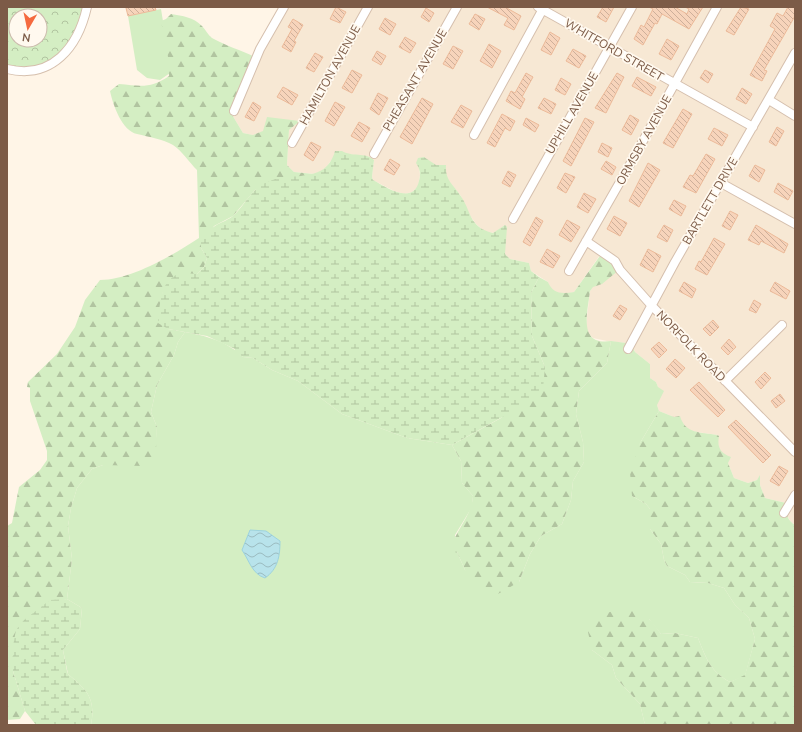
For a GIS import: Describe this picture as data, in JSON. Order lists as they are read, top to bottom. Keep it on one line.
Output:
{"streets":{"street":["WHITFORD STREET","HAMILTON AVENUE","PHEASANT AVENUE","UPHILL AVENUE","ORMSBY AVENUE","BARTLETT DRIVE","NORFOLK ROAD"]},"crossings":[["WHITFORD STREET","UPHILL AVENUE"],["WHITFORD STREET","ORMSBY AVENUE"],["WHITFORD STREET","BARTLETT DRIVE"],["ORMSBY AVENUE","NORFOLK ROAD"],["BARTLETT DRIVE","NORFOLK ROAD"]],"north":"bottom"}
